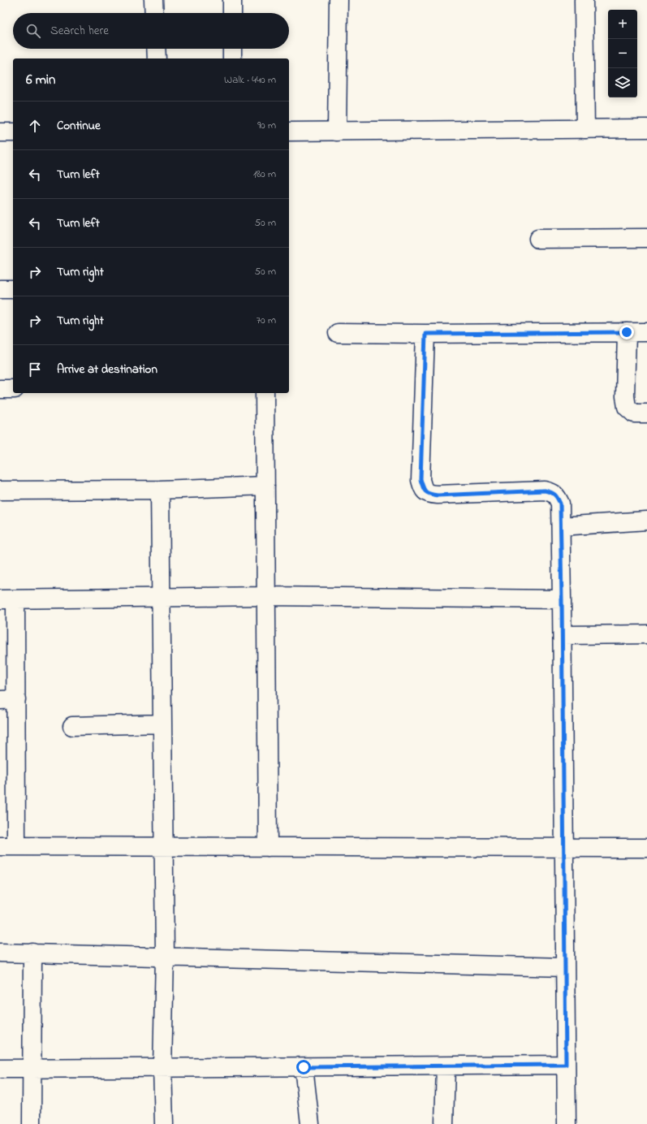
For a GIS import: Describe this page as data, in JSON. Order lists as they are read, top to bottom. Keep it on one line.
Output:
{"page":{"map_buttons":["+","−"],"search":"Search here","heading":["6 min","Walk · 440 m"],"list":[["Continue","90 m"],["Turn left","180 m"],["Turn left","50 m"],["Turn right","50 m"],["Turn right","70 m"],"Arrive at destination"]}}
